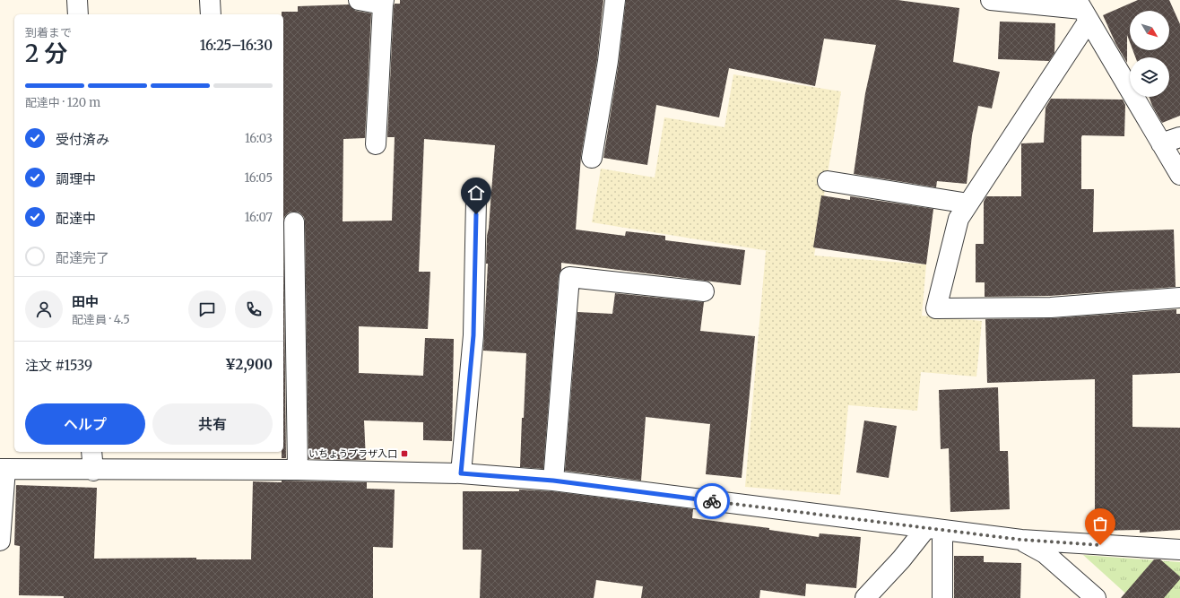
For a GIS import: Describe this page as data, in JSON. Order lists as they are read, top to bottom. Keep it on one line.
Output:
{"places":{"transit":["いちょうプラザ入口"]},"north":"bottom right","page":{"heading":["2 分","到着まで","16:25–16:30"],"panel":["田中","配達員 · 4.5","注文 #1539","¥2,900"],"bar":"配達中 · 120 m","list":[["受付済み","16:03"],["調理中","16:05"],["配達中","16:07"],"配達完了"],"buttons":["ヘルプ","共有"]}}
